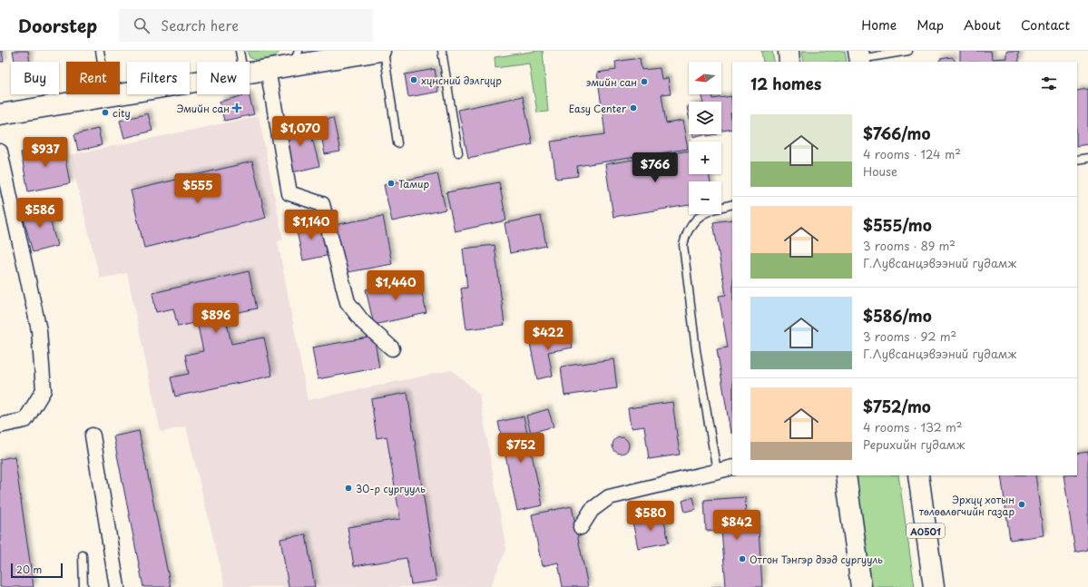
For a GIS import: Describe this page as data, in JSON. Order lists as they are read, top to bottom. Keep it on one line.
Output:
{"streets":{"main road":["A0501"]},"places":{"other":["хүнсний дэлгүүр","эмийн сан","Easy Center","city","Тамир","30-р сургууль","Эрхүү хотын төлөөлөгчийн газар","Отгон Тэнгэр дээд сургууль"],"health":["Эмийн сан"]},"scale_bar":"20 m","north":"left","page":{"header":"Doorstep","search":"Search here","nav":["Home","Map","About","Contact"],"map_buttons":["+","−"],"chip":["Buy","Rent","Filters","New"],"heading":"12 homes","list":[{"name":"$766/mo","note":"4 rooms · 124 m² · House"},{"name":"$555/mo","note":"3 rooms · 89 m² · Г.Лувсанцэвээний гудамж"},{"name":"$586/mo","note":"3 rooms · 92 m² · Г.Лувсанцэвээний гудамж"},{"name":"$752/mo","note":"4 rooms · 132 m² · Рерихийн гудамж"}],"price":["$1,070","$937","$766","$555","$586","$1,140","$1,440","$896","$422","$752","$580","$842"],"scale":"20 m"}}
